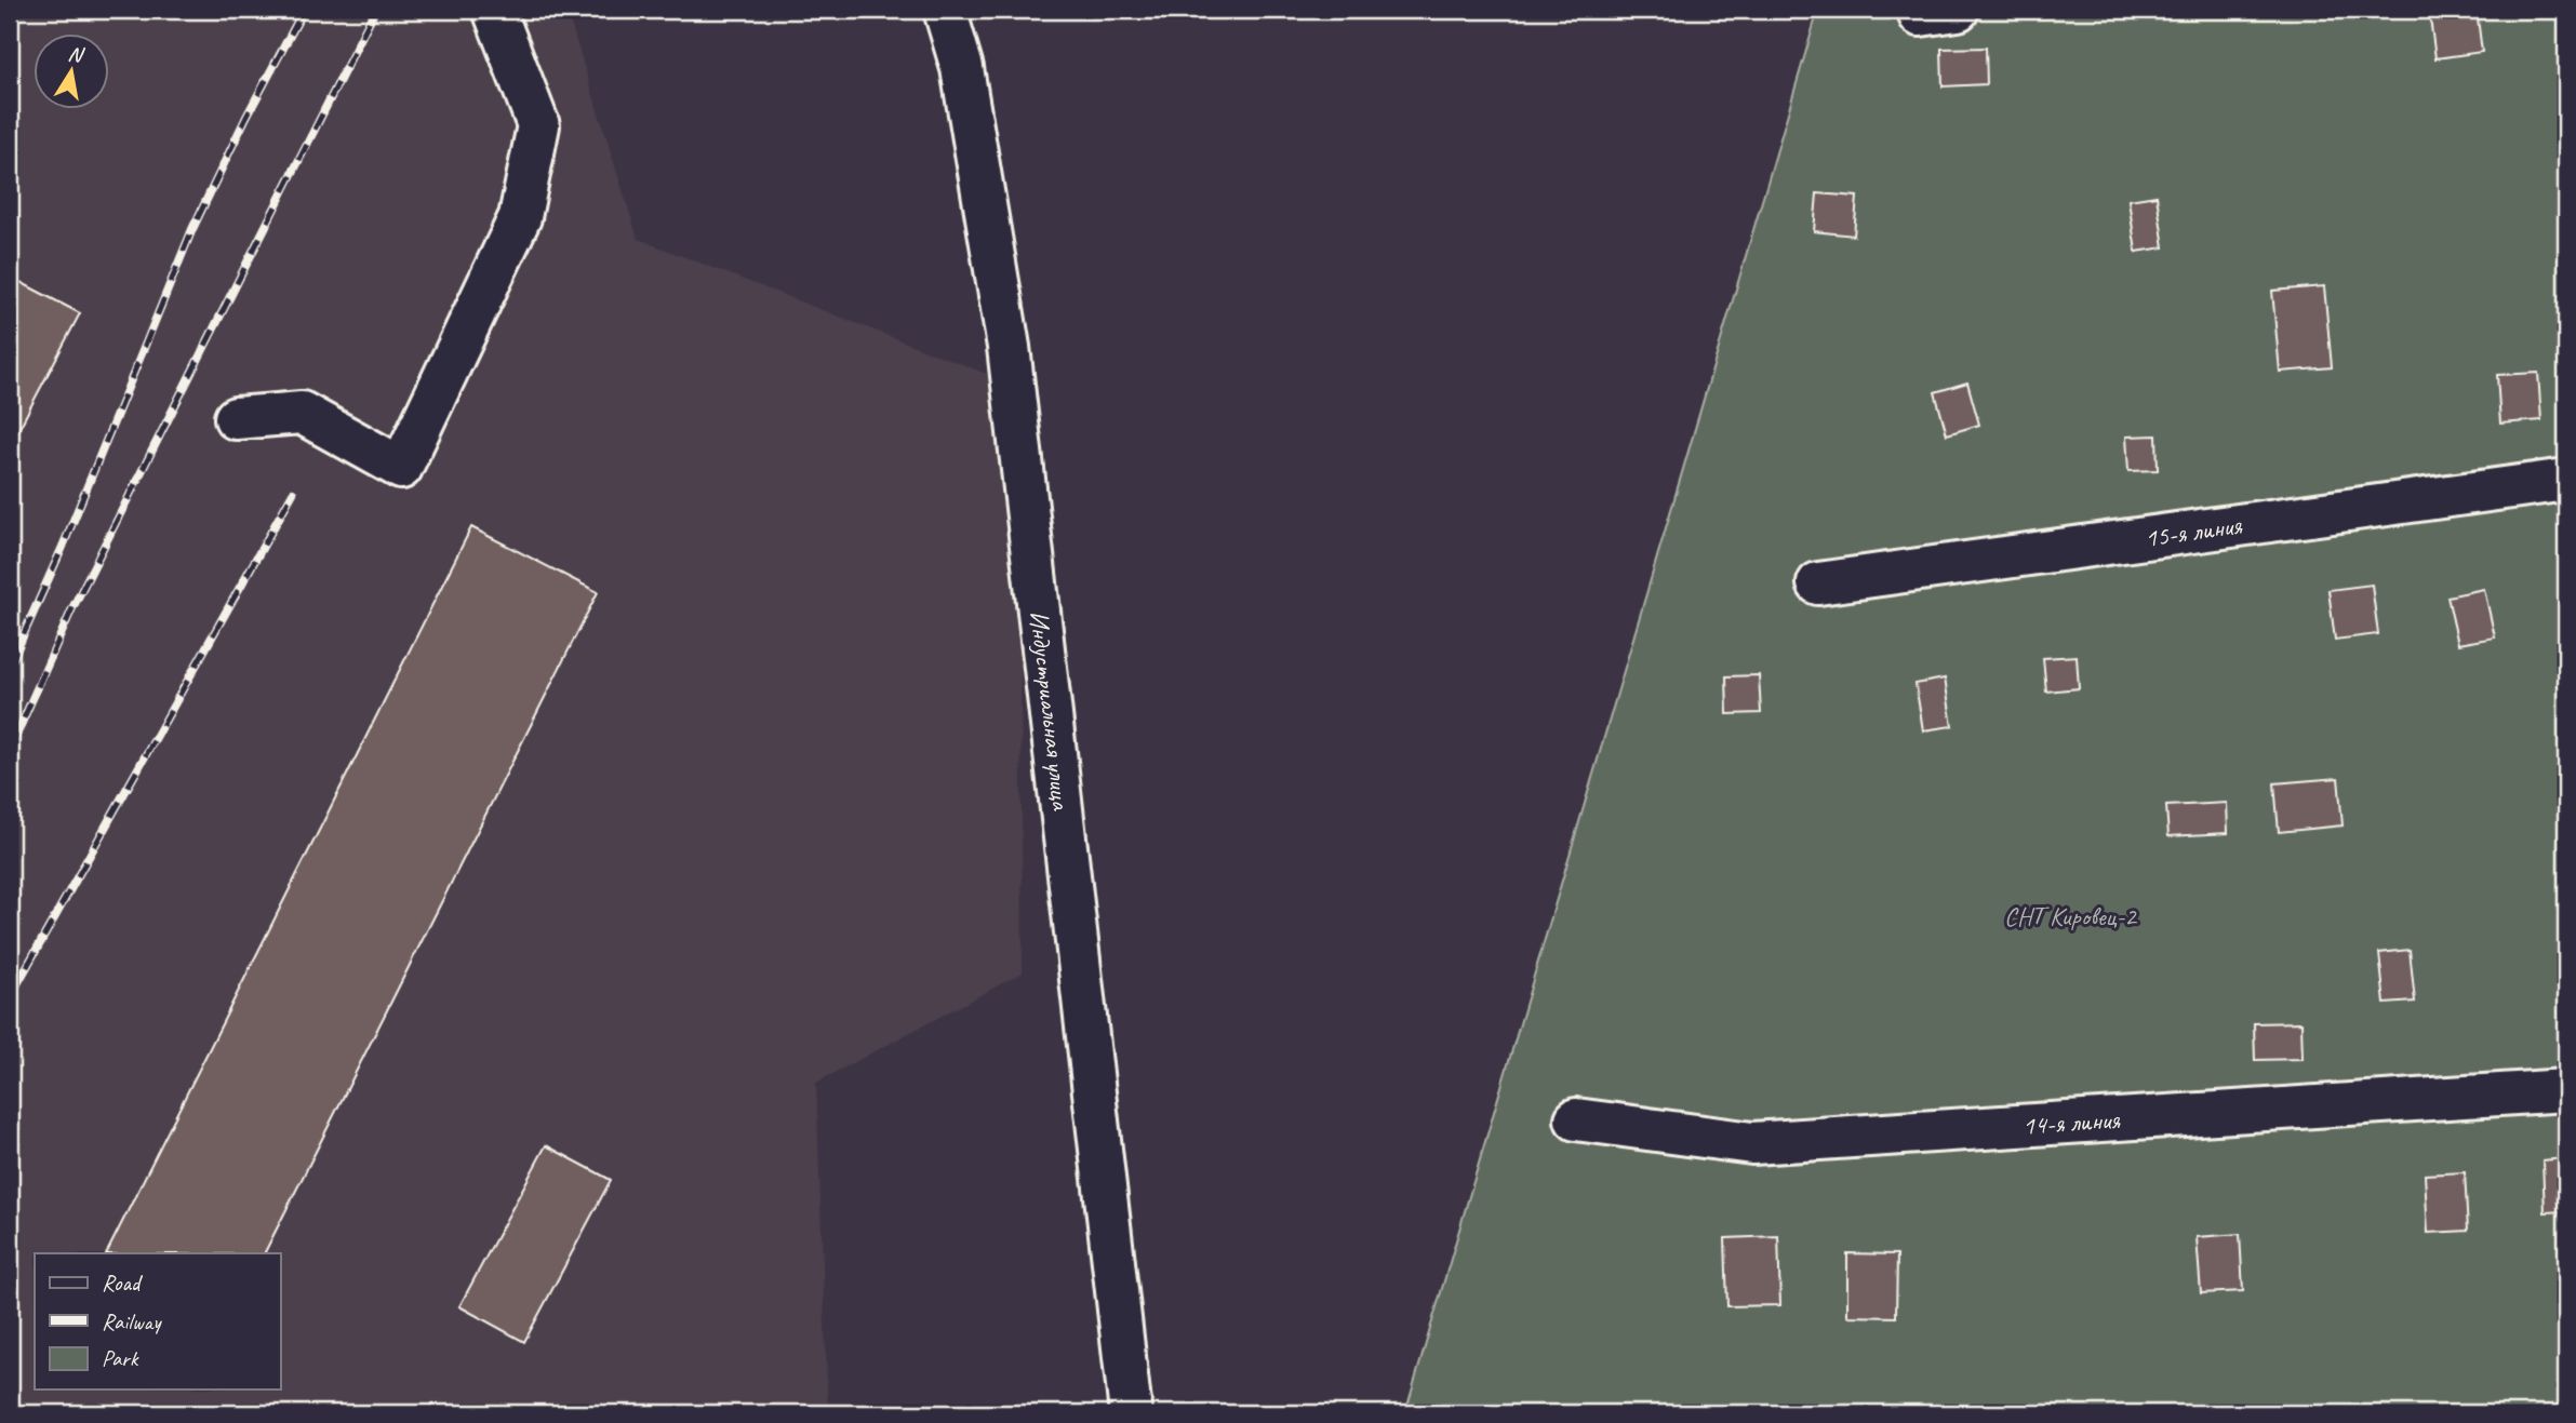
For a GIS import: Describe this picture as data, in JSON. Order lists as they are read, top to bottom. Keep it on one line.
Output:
{"streets":{"street":["15-я линия","Индустриальная улица","14-я линия"]},"parks":["СНТ Кировец-2"],"legend":["Road","Railway","Park"],"north":"top"}
